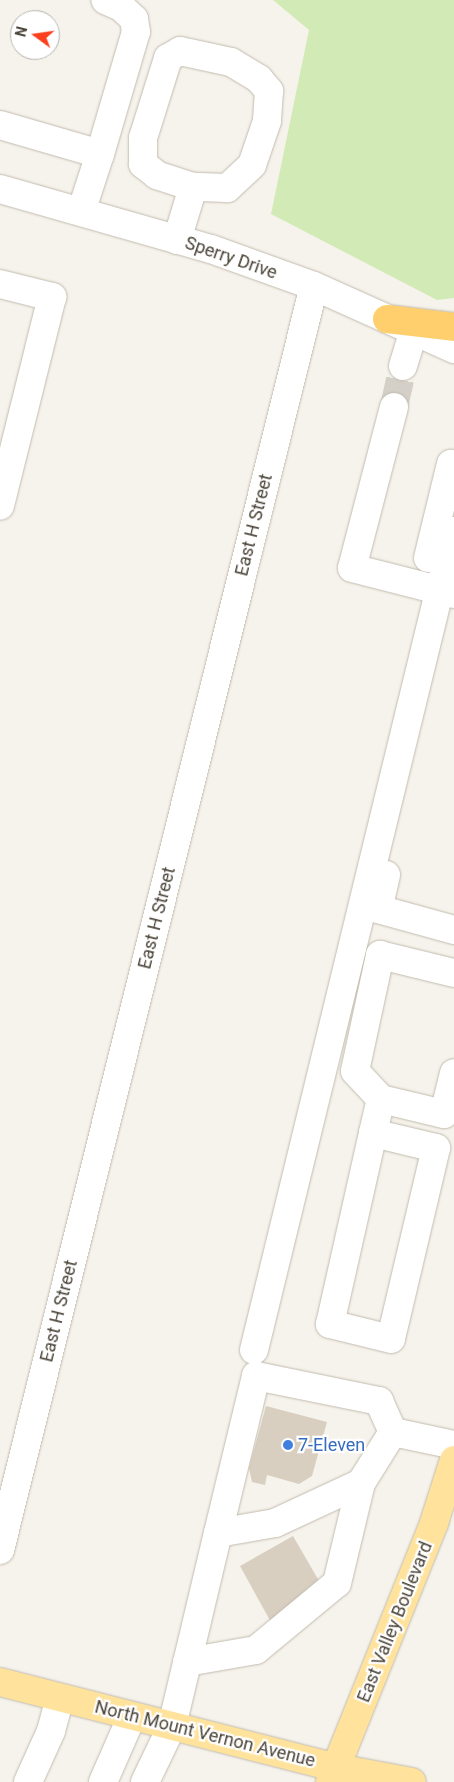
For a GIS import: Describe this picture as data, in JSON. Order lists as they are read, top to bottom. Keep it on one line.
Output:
{"streets":{"main road":["East Valley Boulevard","North Mount Vernon Avenue"],"street":["Sperry Drive","East H Street"]},"crossings":[["Sperry Drive","East H Street"],["East Valley Boulevard","North Mount Vernon Avenue"]],"places":["7-Eleven"],"north":"left"}
